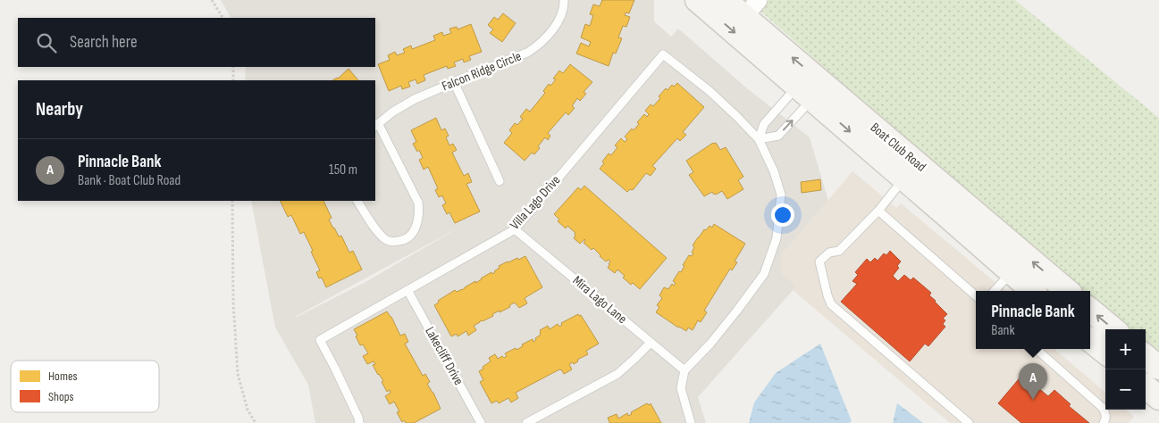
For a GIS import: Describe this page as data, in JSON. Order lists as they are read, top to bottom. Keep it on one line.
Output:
{"streets":{"main road":["Boat Club Road"],"lane":["Falcon Ridge Circle","Villa Lago Drive","Mira Lago Lane","Lakecliff Drive"]},"crossings":[["Villa Lago Drive","Mira Lago Lane"],["Villa Lago Drive","Lakecliff Drive"]],"legend":["Homes","Shops"],"page":{"search":"Search here","heading":"Nearby","list":[{"mark":"A","name":"Pinnacle Bank","note":"Bank · Boat Club Road","value":"150 m"}],"popup":["Pinnacle Bank","Bank"],"map_buttons":["+","−"],"pins":"A"}}
